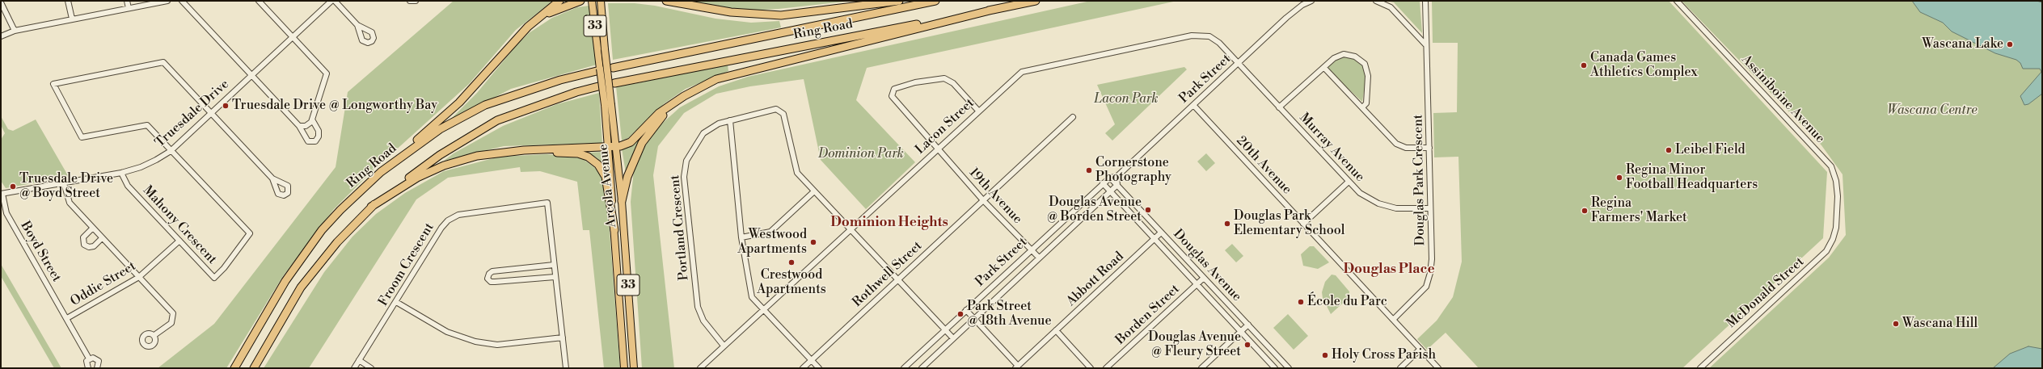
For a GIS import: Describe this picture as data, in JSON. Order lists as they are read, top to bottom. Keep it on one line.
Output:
{"streets":{"highway":["Ring Road"],"main road":["33","Arcola Avenue"],"street":["Park Street","Assiniboine Avenue","Truesdale Drive","Lacon Street","Murray Avenue","20th Avenue","Douglas Park Crescent","19th Avenue","Mahony Crescent","Portland Crescent","Boyd Street","Froom Crescent","Douglas Avenue","Rothwell Street","Abbott Road","Oddie Street","McDonald Street","Borden Street"]},"crossings":[["Park Street","Lacon Street"],["Park Street","Murray Avenue"],["Park Street","20th Avenue"],["Park Street","19th Avenue"],["Park Street","Portland Crescent"],["Park Street","Douglas Avenue"],["Assiniboine Avenue","McDonald Street"],["Truesdale Drive","Mahony Crescent"],["Truesdale Drive","Boyd Street"],["Lacon Street","Murray Avenue"],["Lacon Street","19th Avenue"],["Lacon Street","Portland Crescent"],["Murray Avenue","Douglas Park Crescent"],["20th Avenue","Douglas Park Crescent"],["19th Avenue","Rothwell Street"],["Mahony Crescent","Oddie Street"],["Portland Crescent","Rothwell Street"],["Boyd Street","Oddie Street"],["Douglas Avenue","Abbott Road"],["Douglas Avenue","Borden Street"]],"districts":["Dominion Heights","Douglas Place"],"parks":["Lacon Park","Wascana Centre","Dominion Park"],"places":["Wascana Lake","Canada Games Athletics Complex","Truesdale Drive @ Longworthy Bay","Leibel Field","Cornerstone Photography","Regina Minor Football Headquarters","Truesdale Drive @ Boyd Street","Douglas Avenue @ Borden Street","Regina Farmers' Market","Douglas Park Elementary School","Westwood Apartments","Crestwood Apartments","École du Parc","Park Street @ 18th Avenue","Wascana Hill","Douglas Avenue @ Fleury Street","Holy Cross Parish"]}
